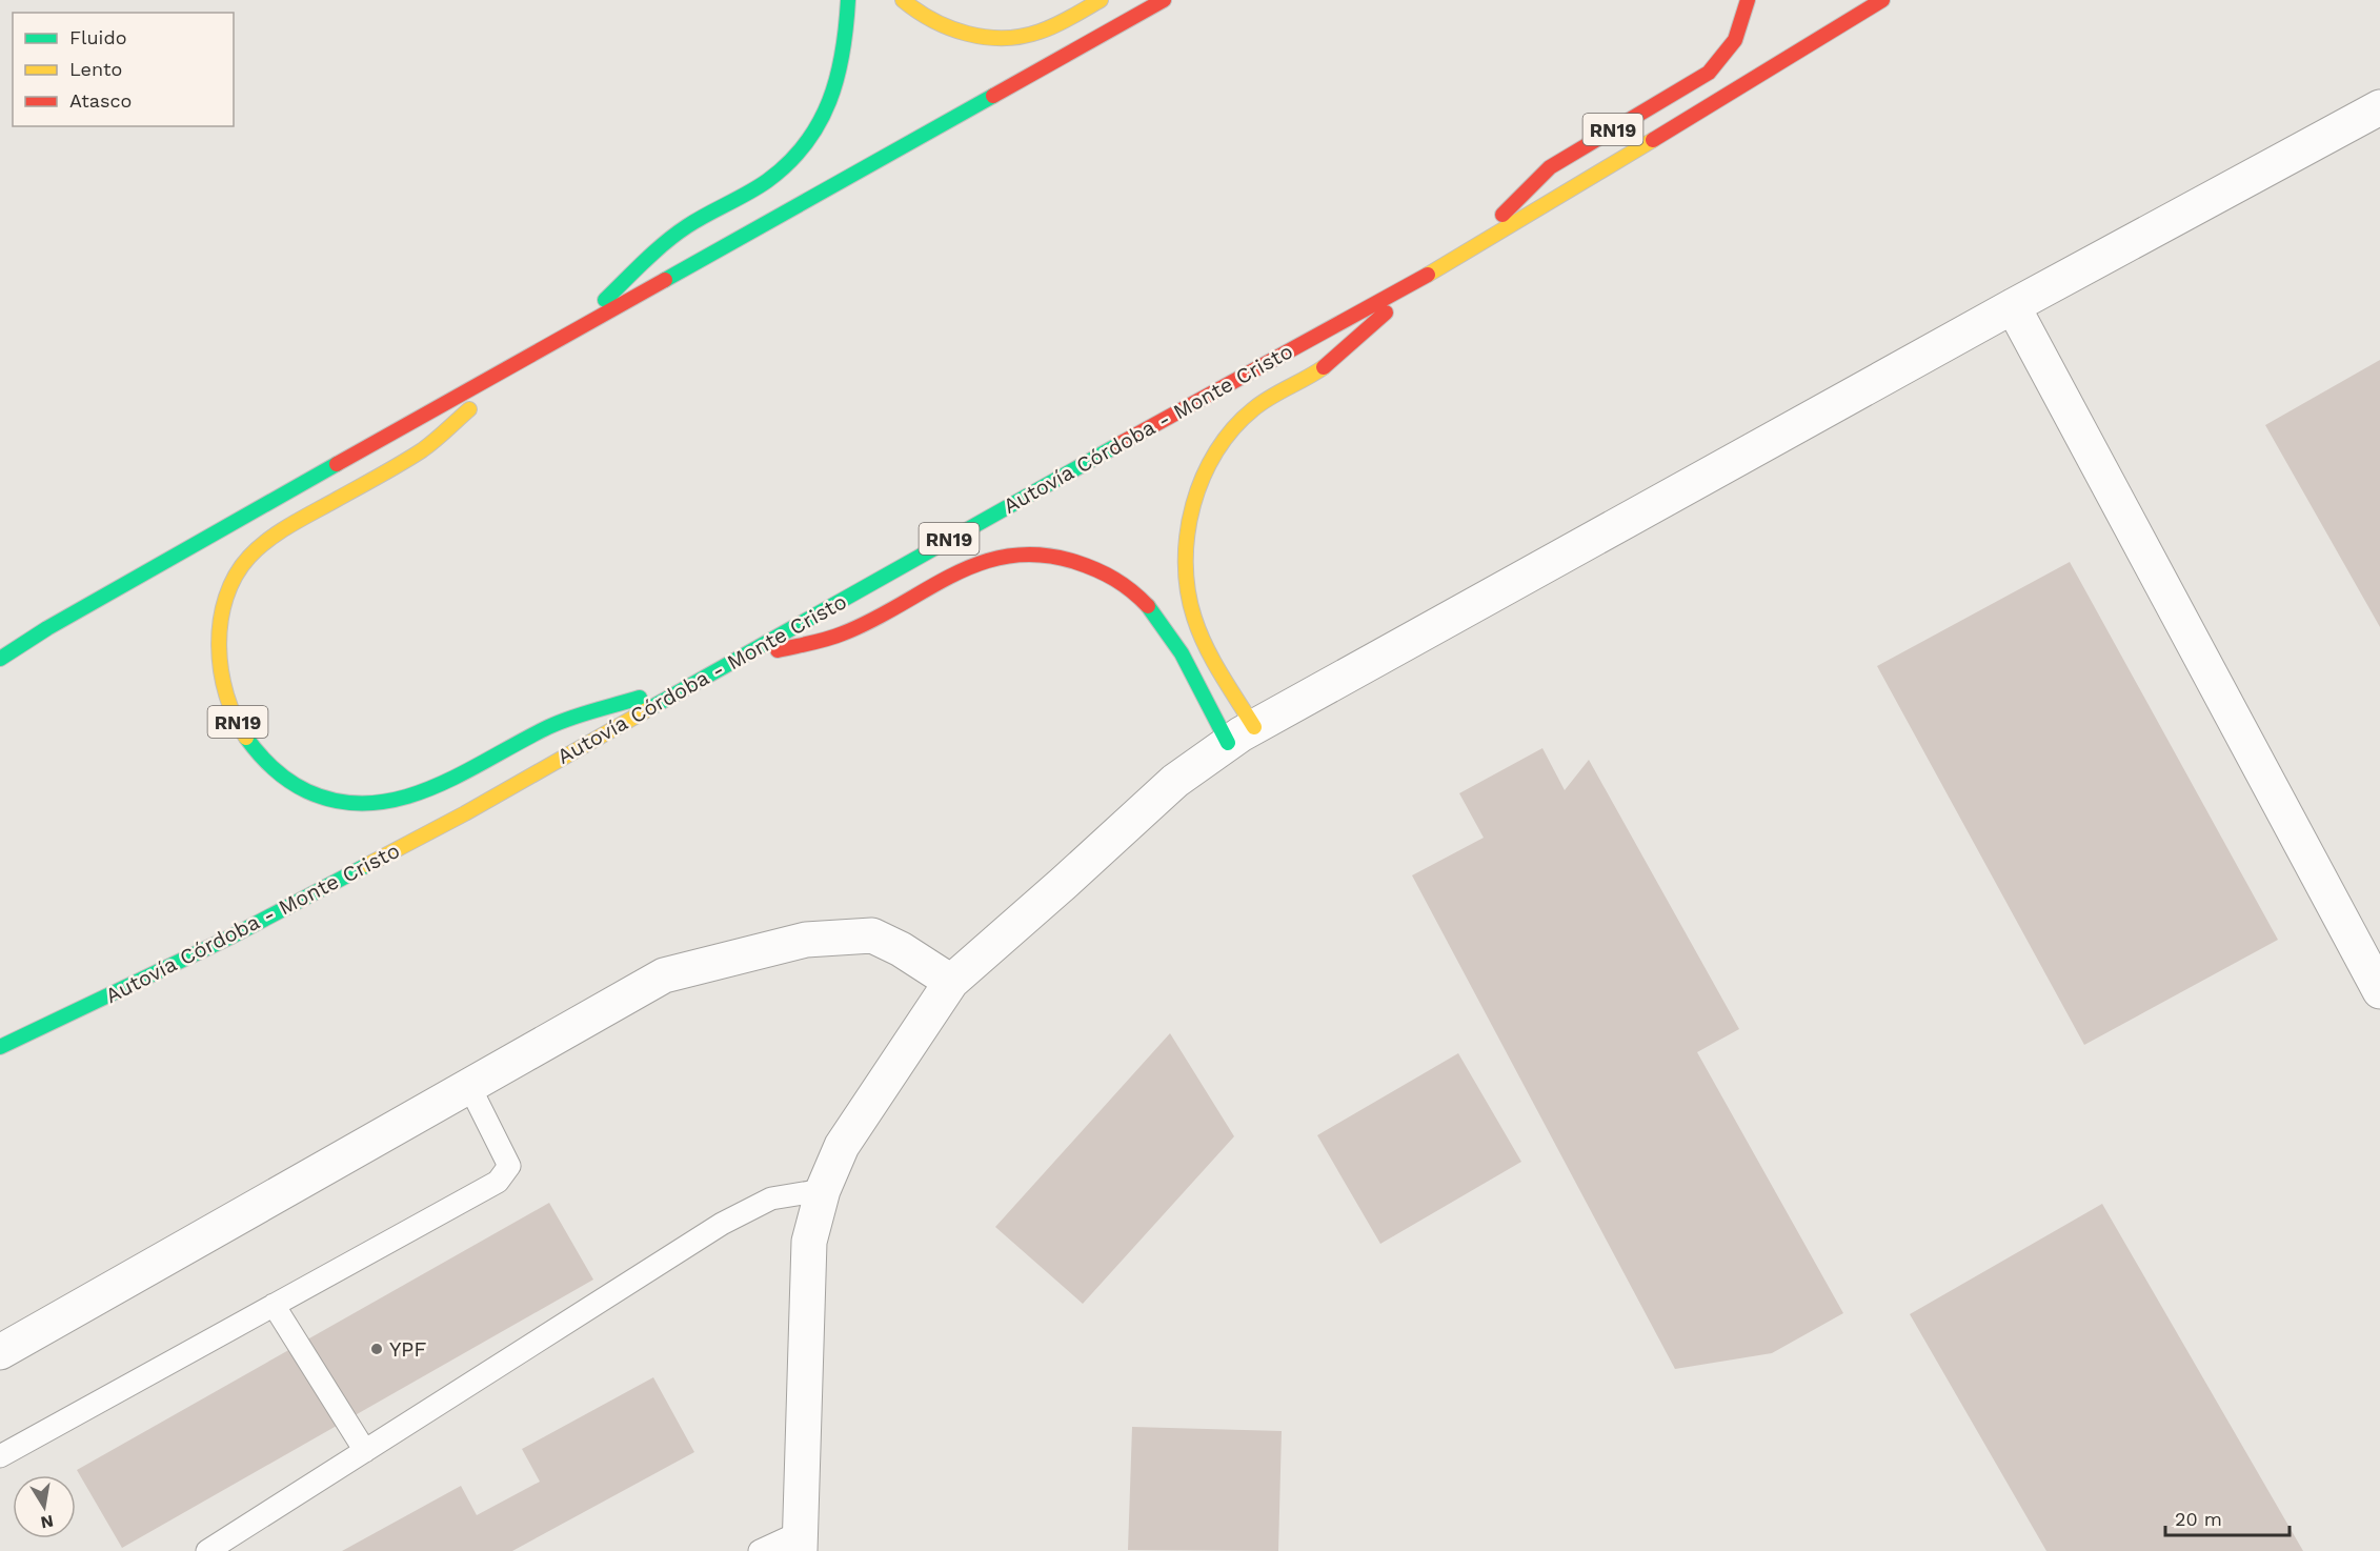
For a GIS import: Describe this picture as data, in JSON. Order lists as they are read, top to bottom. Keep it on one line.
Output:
{"streets":{"highway":["RN19","Autovía Córdoba - Monte Cristo"]},"crossings":[["RN19","Autovía Córdoba - Monte Cristo"]],"places":["YPF"],"legend":["Fluido","Lento","Atasco"],"scale_bar":"20 m","north":"bottom"}
